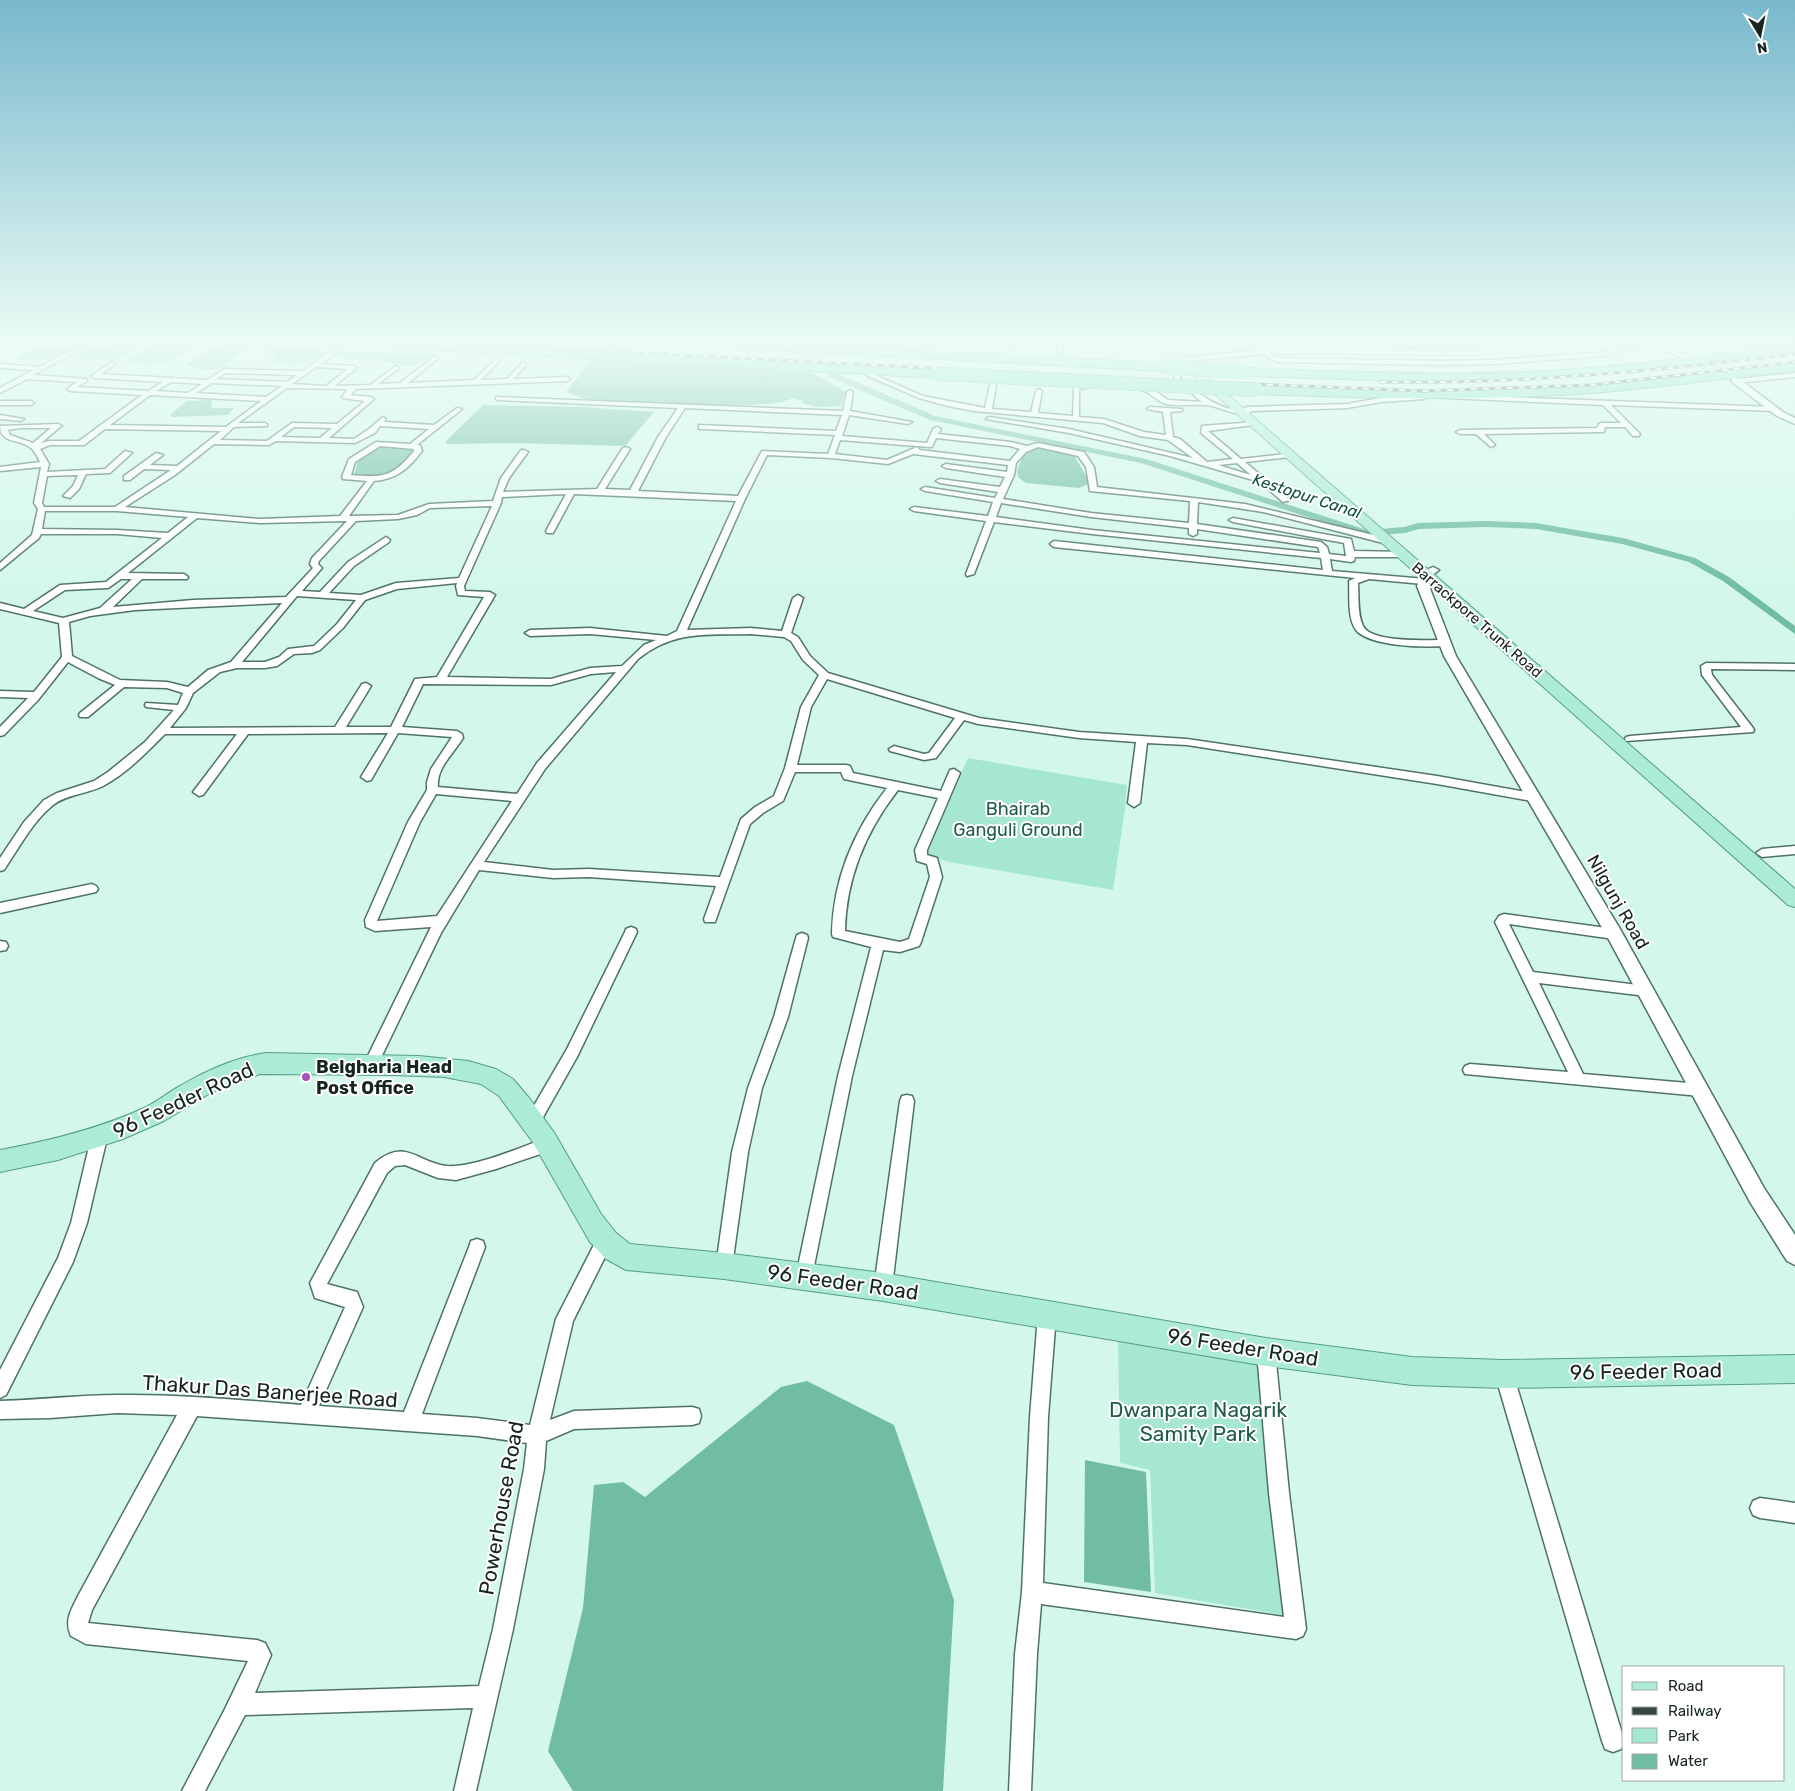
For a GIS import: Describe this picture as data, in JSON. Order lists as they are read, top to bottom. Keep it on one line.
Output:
{"streets":{"main road":["Barrackpore Trunk Road","96 Feeder Road"],"street":["Nilgunj Road","Thakur Das Banerjee Road","Powerhouse Road"]},"crossings":[["Barrackpore Trunk Road","Nilgunj Road"],["96 Feeder Road","Powerhouse Road"],["Thakur Das Banerjee Road","Powerhouse Road"]],"water":["Kestopur Canal"],"parks":["Bhairab Ganguli Ground","Dwanpara Nagarik Samity Park"],"places":["Belgharia Head Post Office"],"legend":["Road","Railway","Park","Water"],"north":"bottom"}
